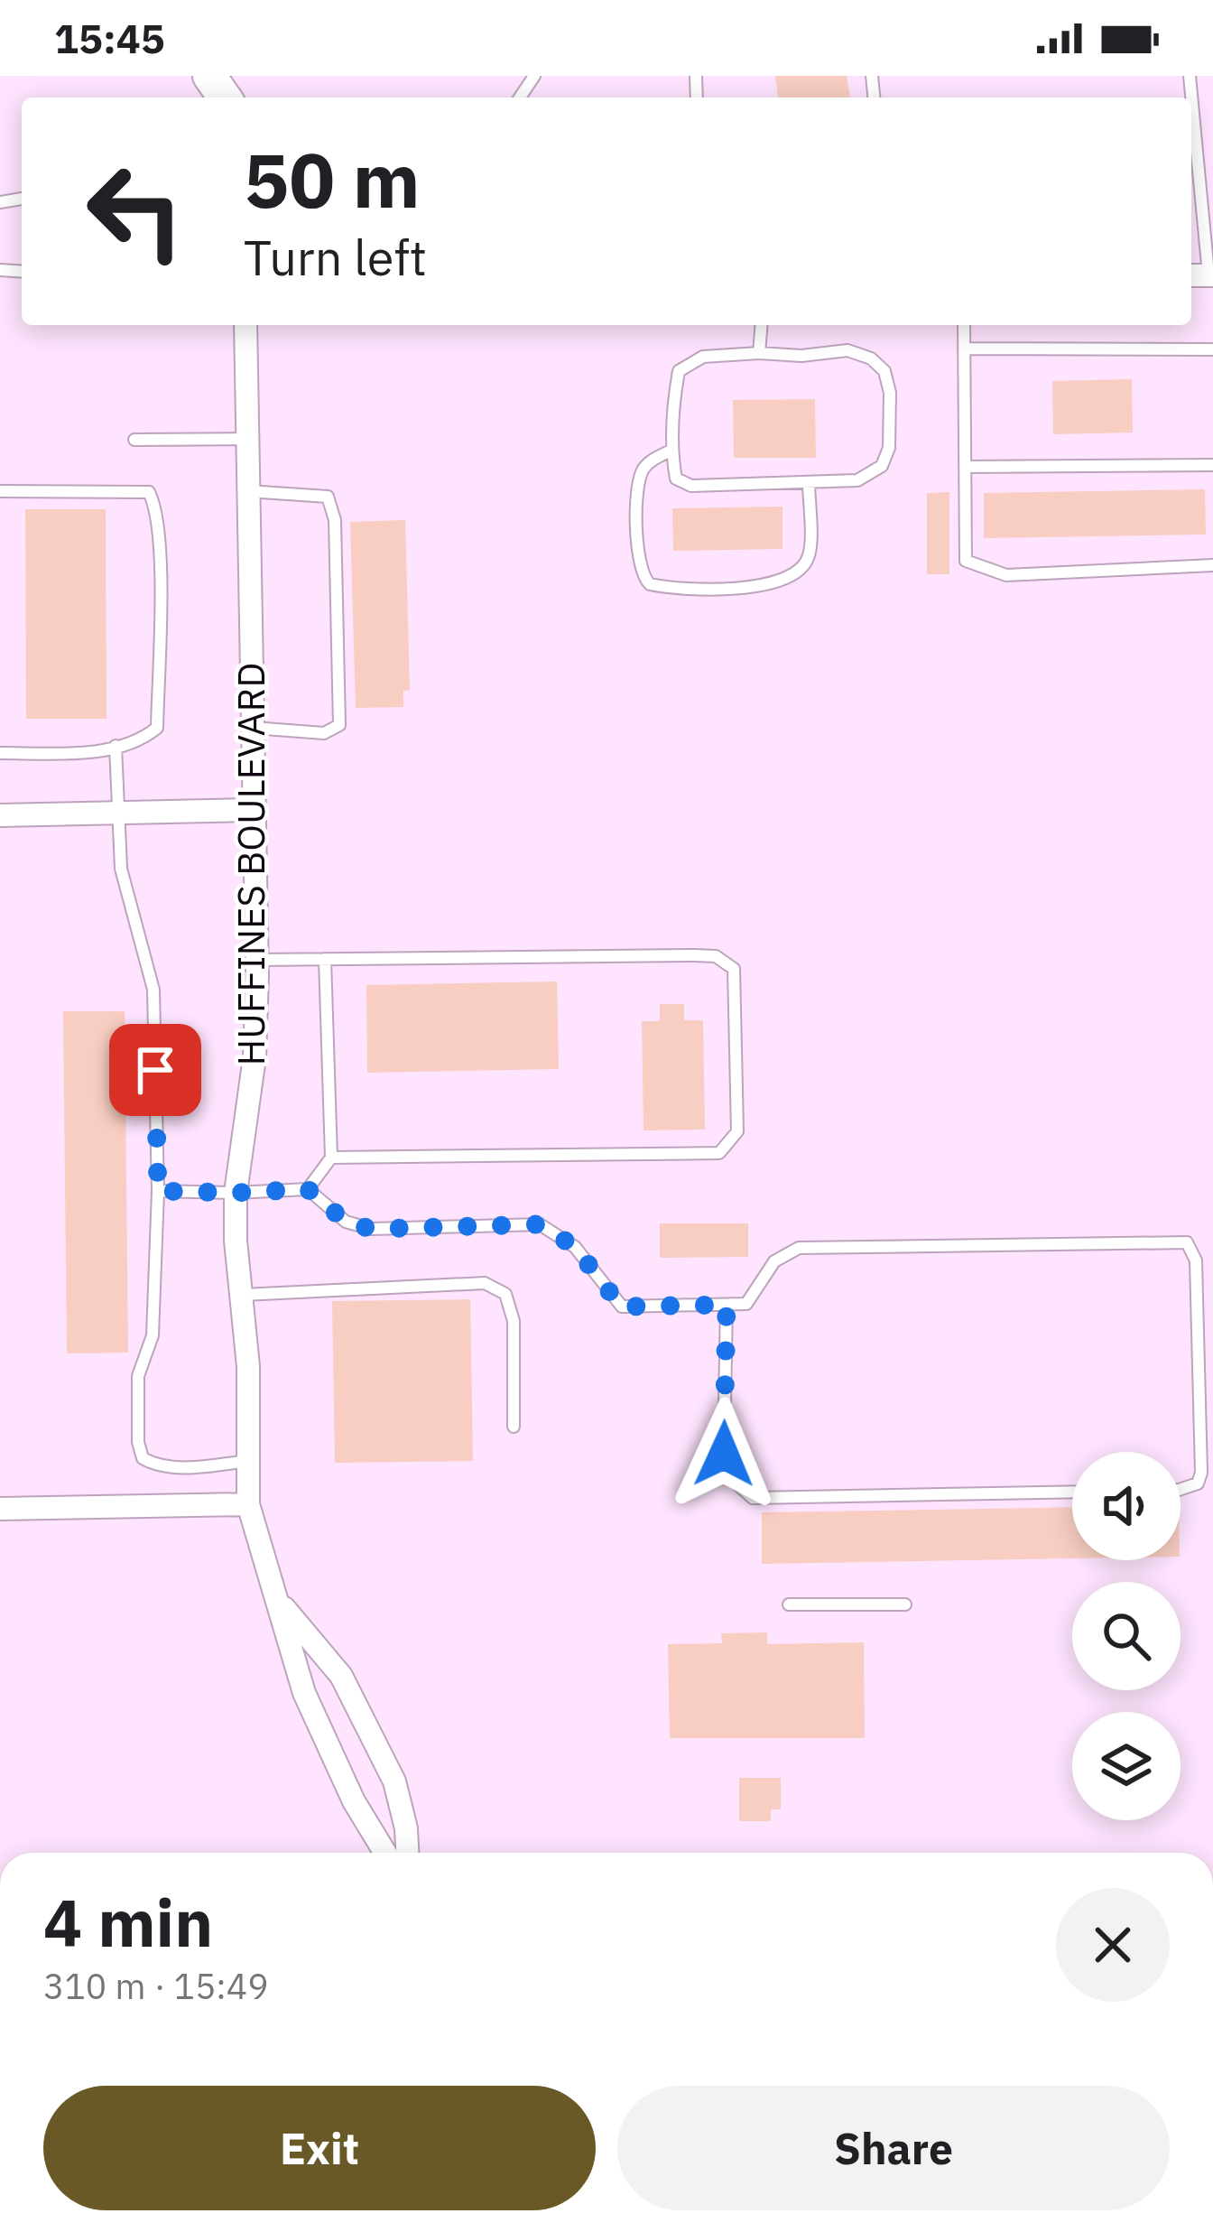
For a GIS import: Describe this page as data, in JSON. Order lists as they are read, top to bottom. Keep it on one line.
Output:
{"streets":{"street":["HUFFINES BOULEVARD"]},"page":{"status":"15:45","turn":["50 m","Turn left"],"heading":["4 min","310 m · 15:49"],"buttons":["Exit","Share"]}}
